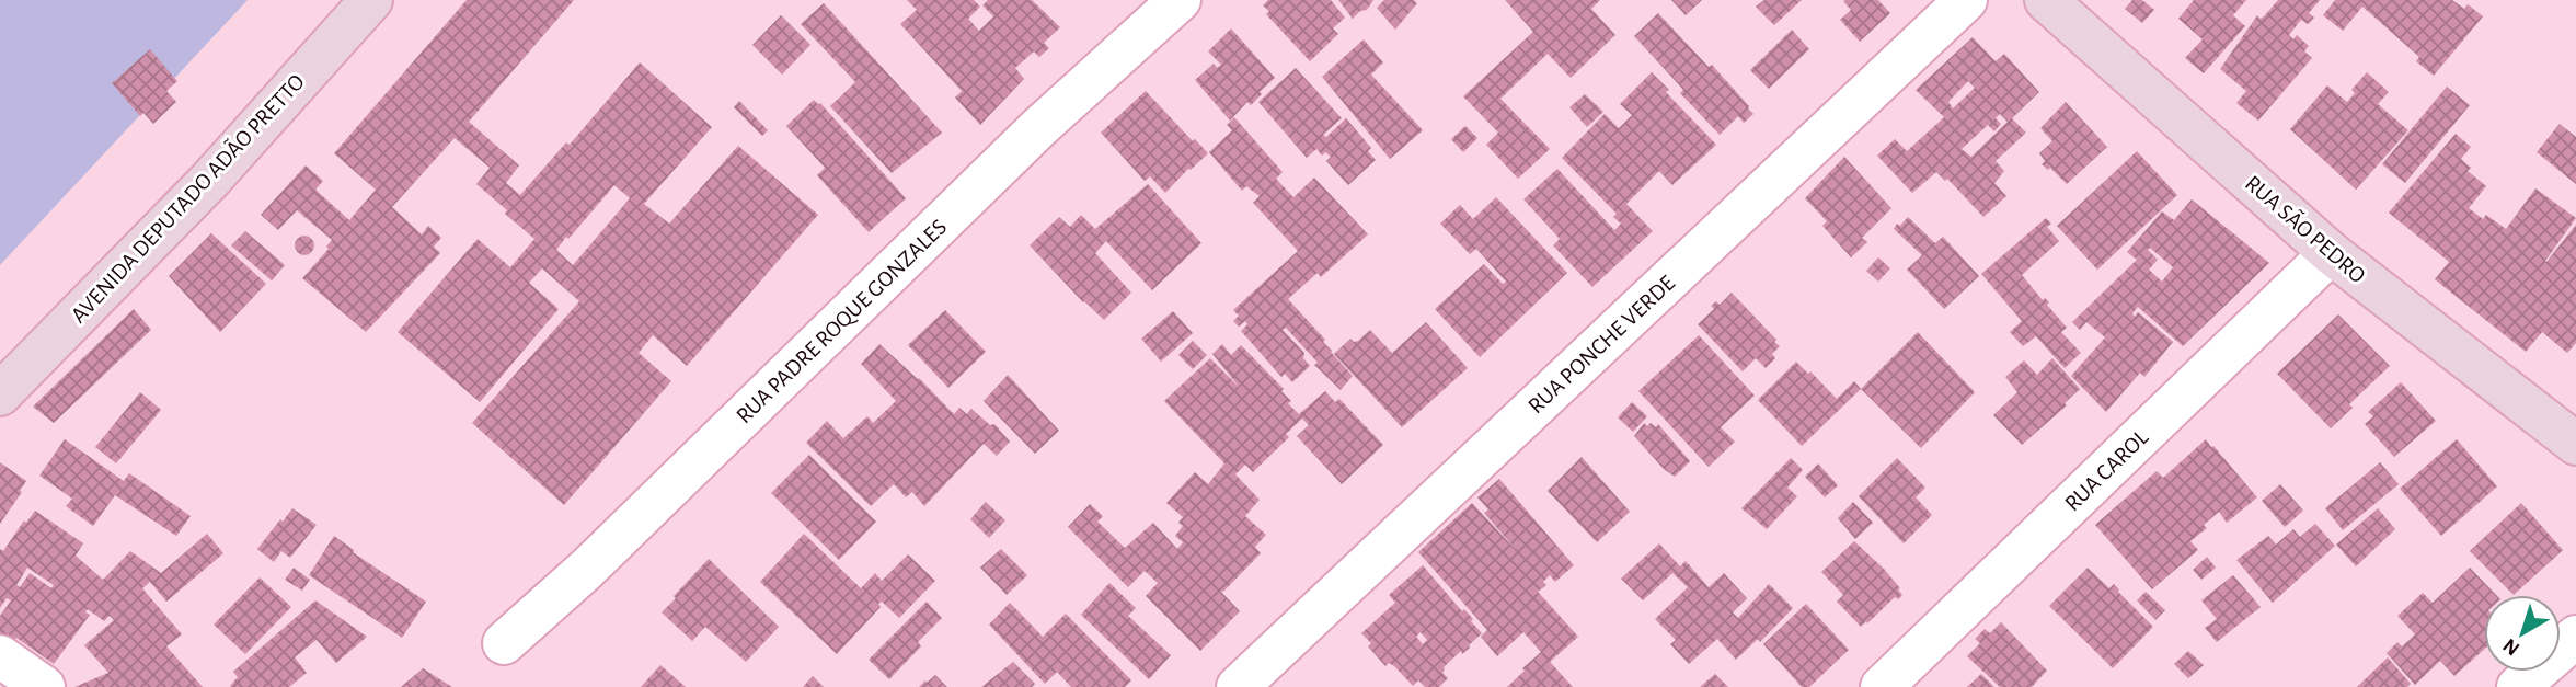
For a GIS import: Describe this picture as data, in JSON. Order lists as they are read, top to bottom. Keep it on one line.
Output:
{"streets":{"street":["AVENIDA DEPUTADO ADÃO PRETTO","RUA SÃO PEDRO","RUA PADRE ROQUE GONZALES","RUA PONCHE VERDE","RUA CAROL"]},"crossings":[["RUA SÃO PEDRO","RUA CAROL"]],"north":"bottom left"}
